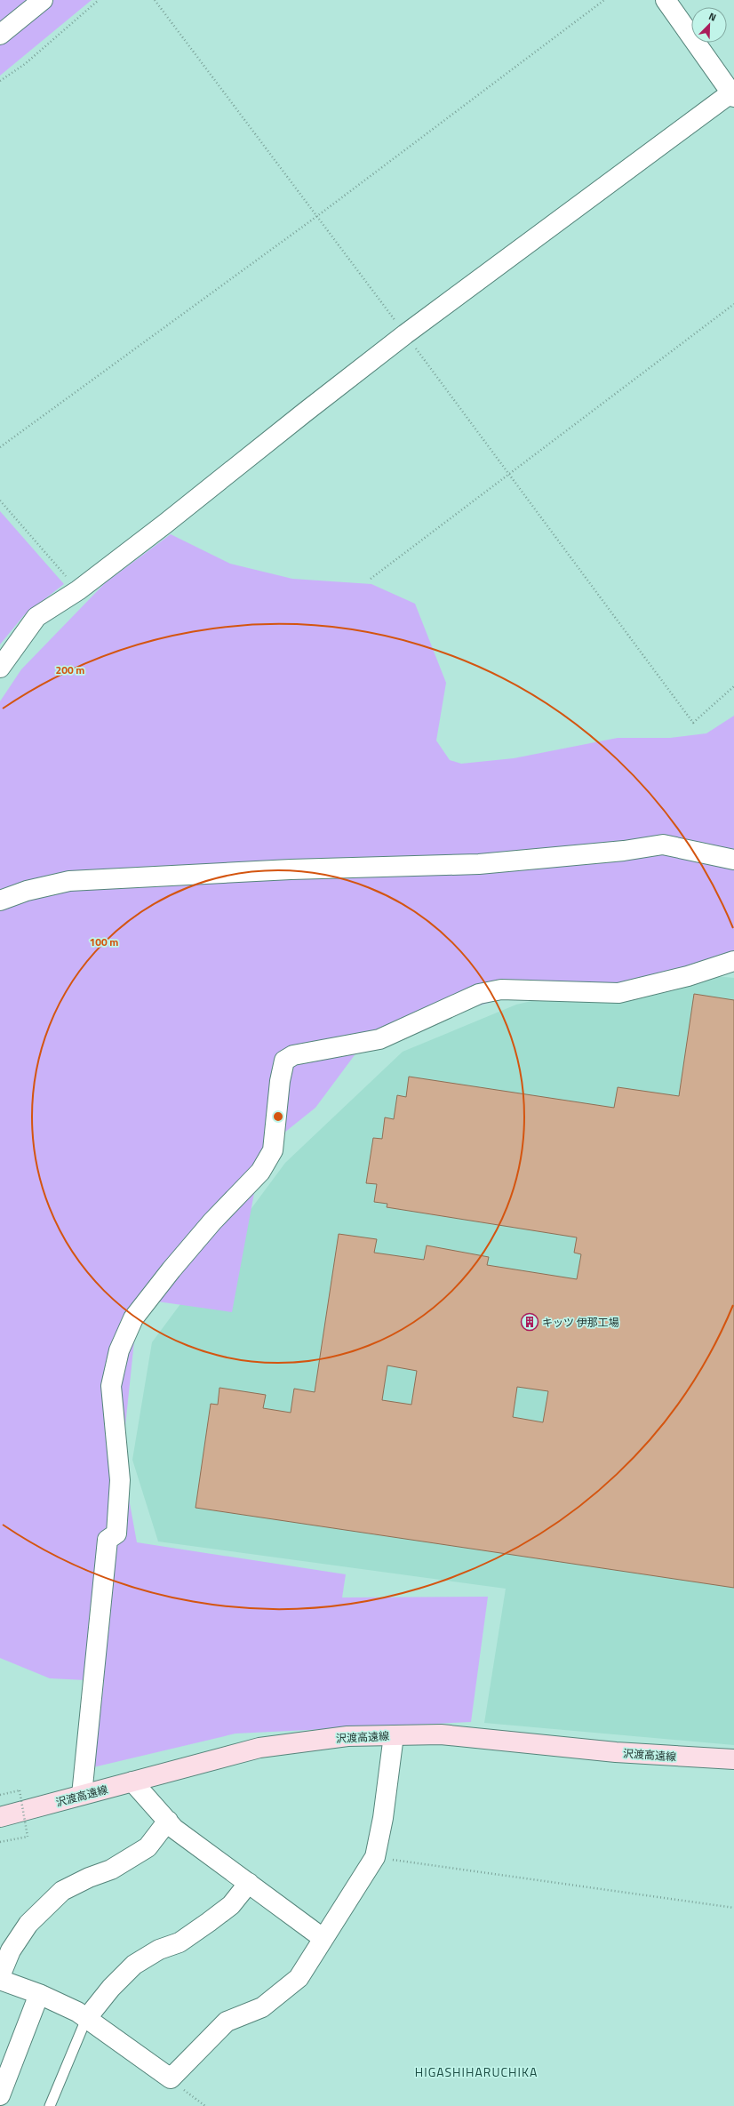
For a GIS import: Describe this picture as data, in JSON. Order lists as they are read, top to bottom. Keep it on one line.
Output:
{"streets":{"main road":["沢渡高遠線"]},"districts":["HIGASHIHARUCHIKA"],"places":{"building":["キッツ 伊那工場"]},"north":"top right","rings":["200 m","100 m"]}
